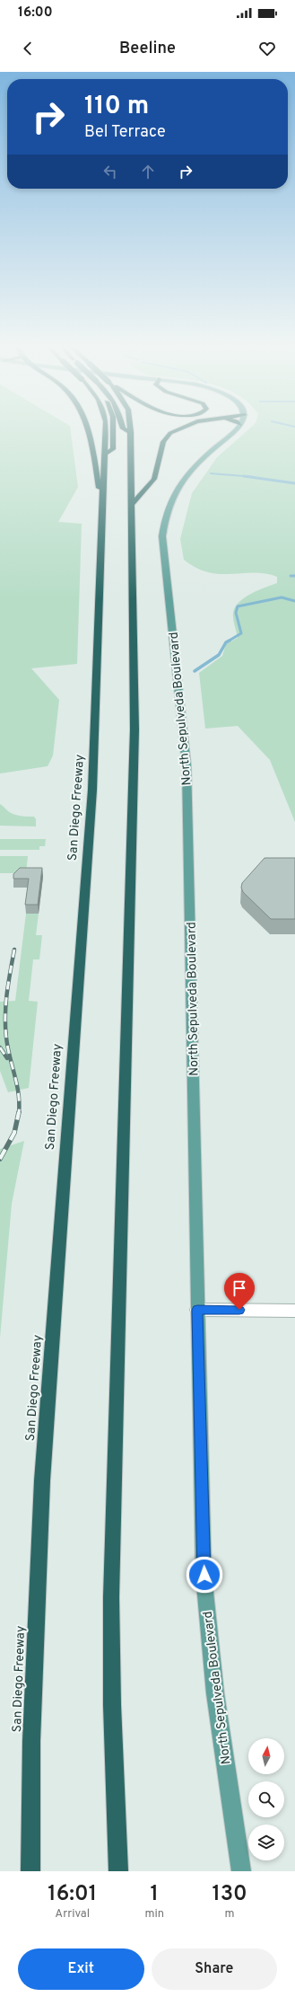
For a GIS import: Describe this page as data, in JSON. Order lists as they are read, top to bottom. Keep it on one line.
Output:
{"streets":{"highway":["San Diego Freeway"],"main road":["North Sepulveda Boulevard"]},"north":"top","page":{"status":"16:00","header":"Beeline","turn":["110 m","Bel Terrace"],"eta":["16:01","Arrival","1","min","130","m"],"buttons":["Exit","Share"]}}
